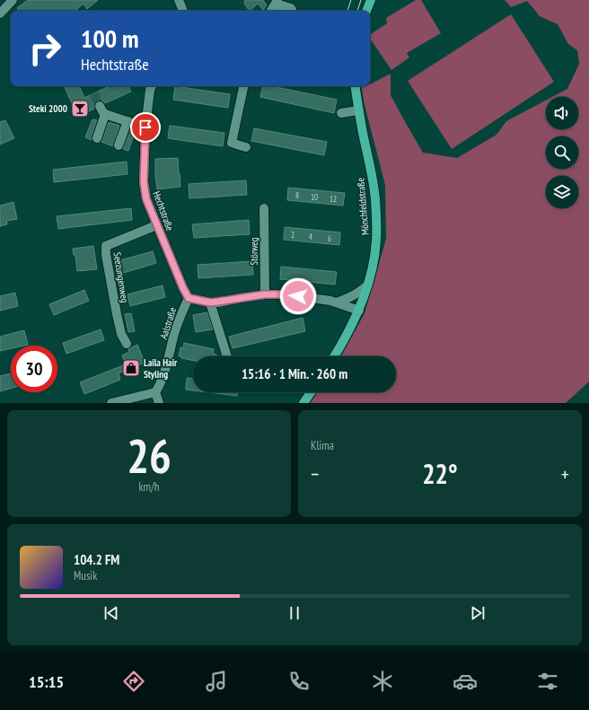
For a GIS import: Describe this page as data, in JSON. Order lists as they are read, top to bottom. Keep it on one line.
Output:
{"streets":{"main road":["Mönchfeldstraße"],"street":["Hechtstraße","Störweg","Seezungenweg","Aalstraße"]},"crossings":[["Hechtstraße","Seezungenweg"],["Hechtstraße","Aalstraße"]],"places":{"bar":["Steki 2000"],"shop":["Laila Hair Styling"]},"house_numbers":["8","10","12","2","4","6"],"page":{"turn":["100 m","Hechtstraße"],"limit":"30","trip":"15:16 · 1 Min. · 260 m","tile":[["26","km/h"],"Klima"],"heat":["−","22°","+"],"song":["104.2 FM","Musik"],"tabs":"15:15"}}
